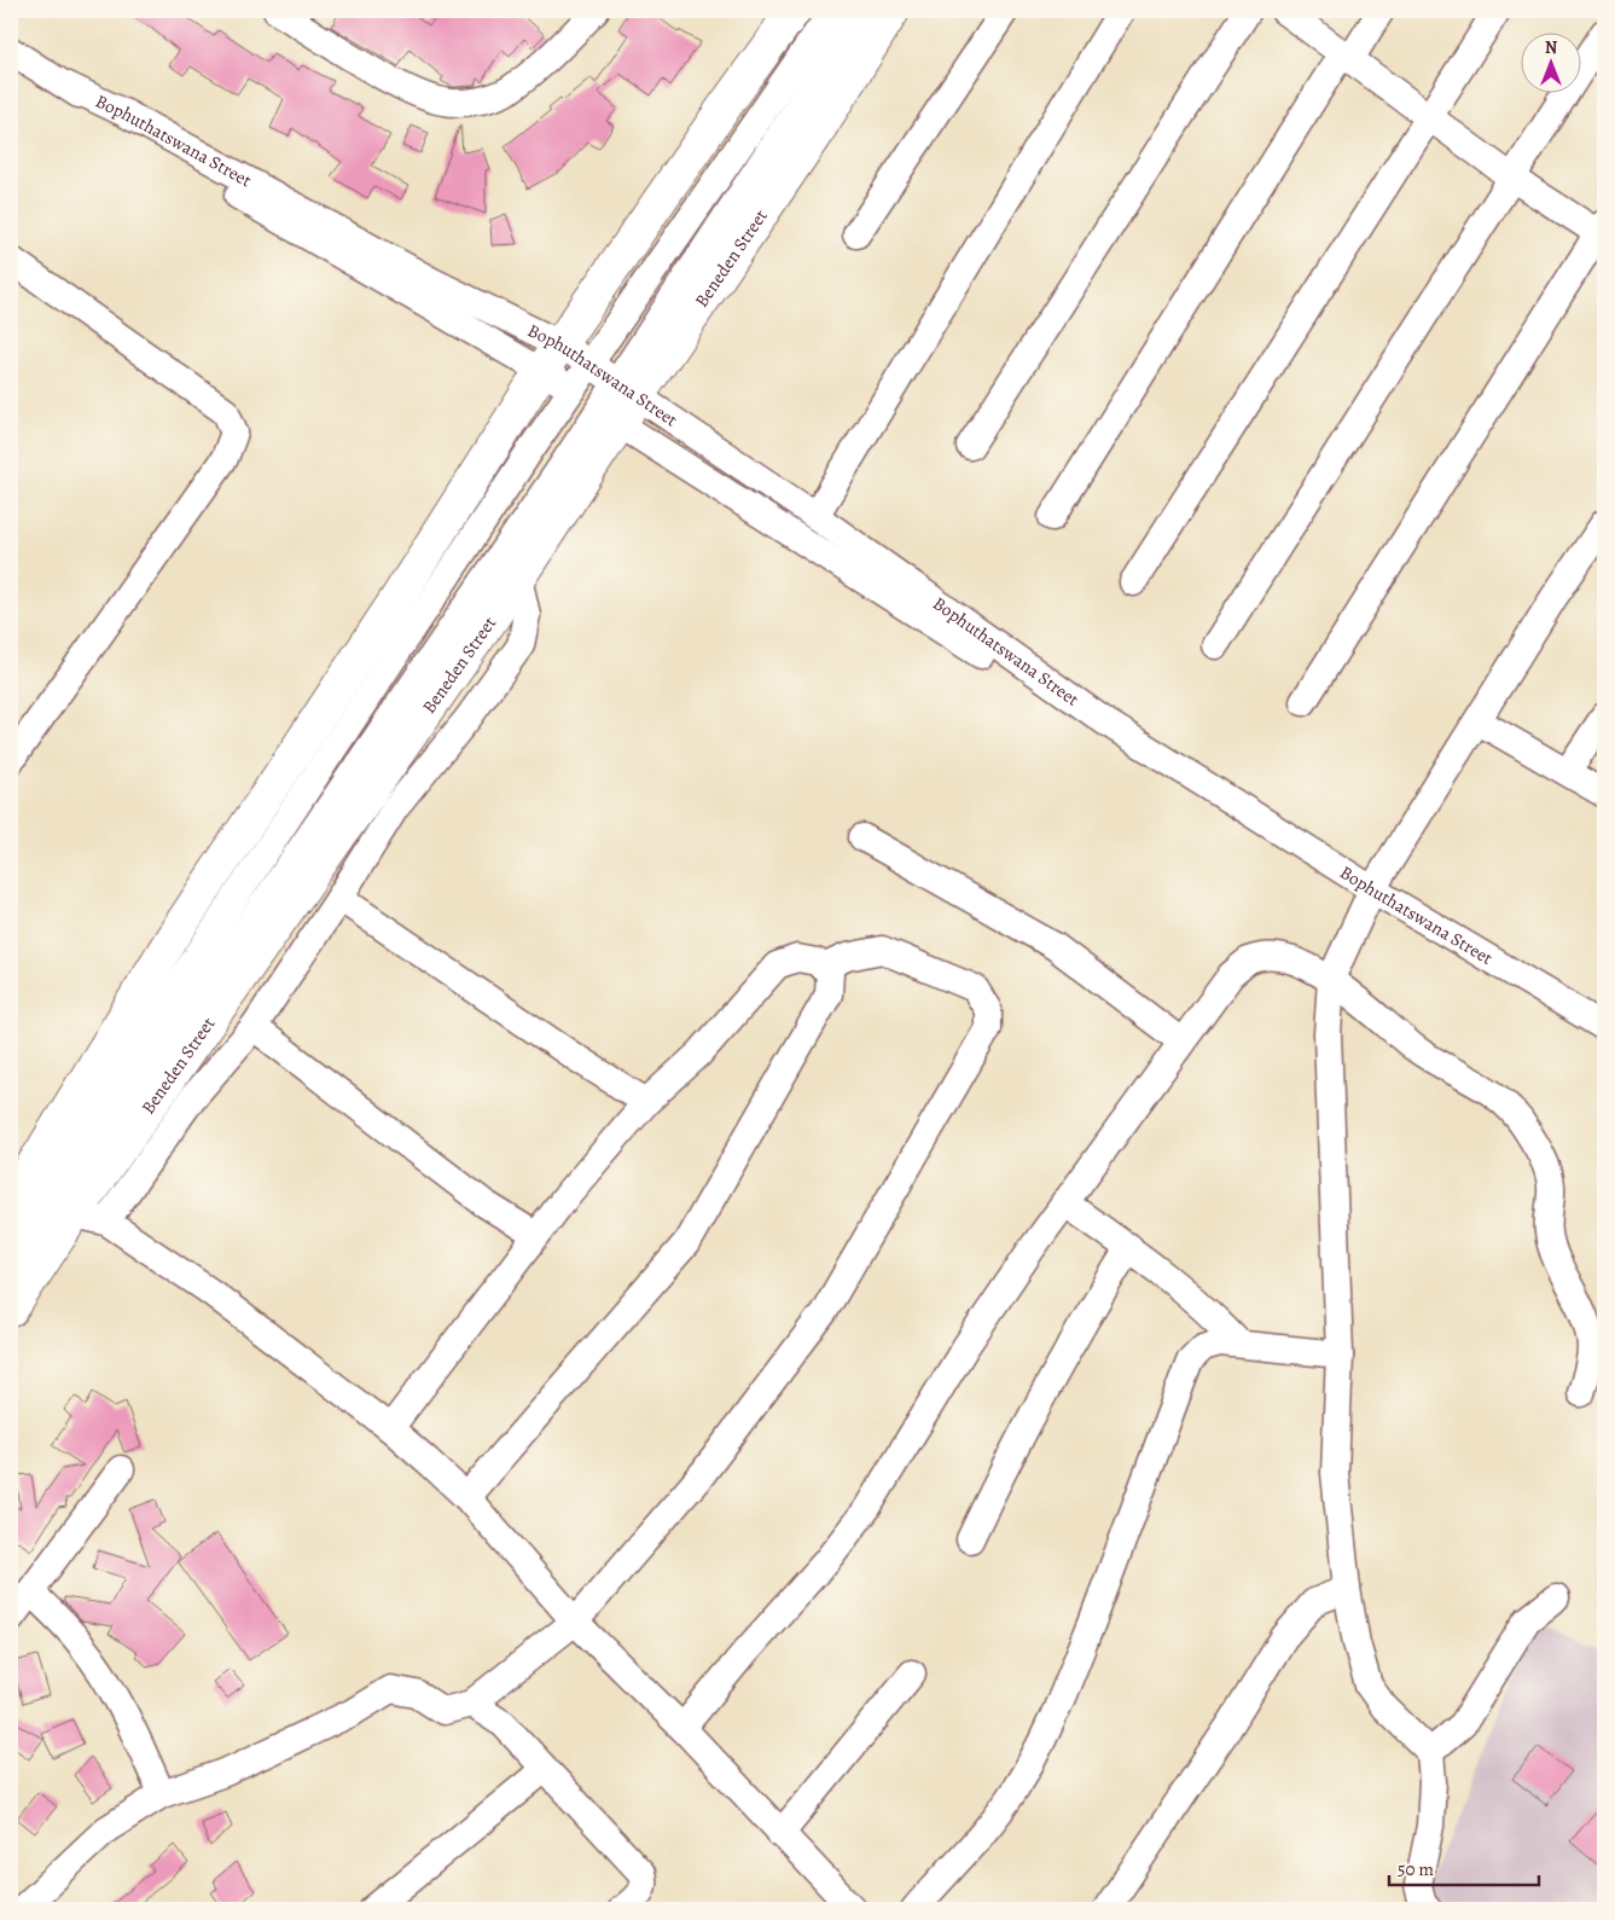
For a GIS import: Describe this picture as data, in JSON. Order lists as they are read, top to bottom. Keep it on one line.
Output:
{"streets":{"main road":["Beneden Street"],"street":["Bophuthatswana Street"]},"crossings":[["Bophuthatswana Street","Beneden Street"]],"scale_bar":"50 m","north":"top"}
